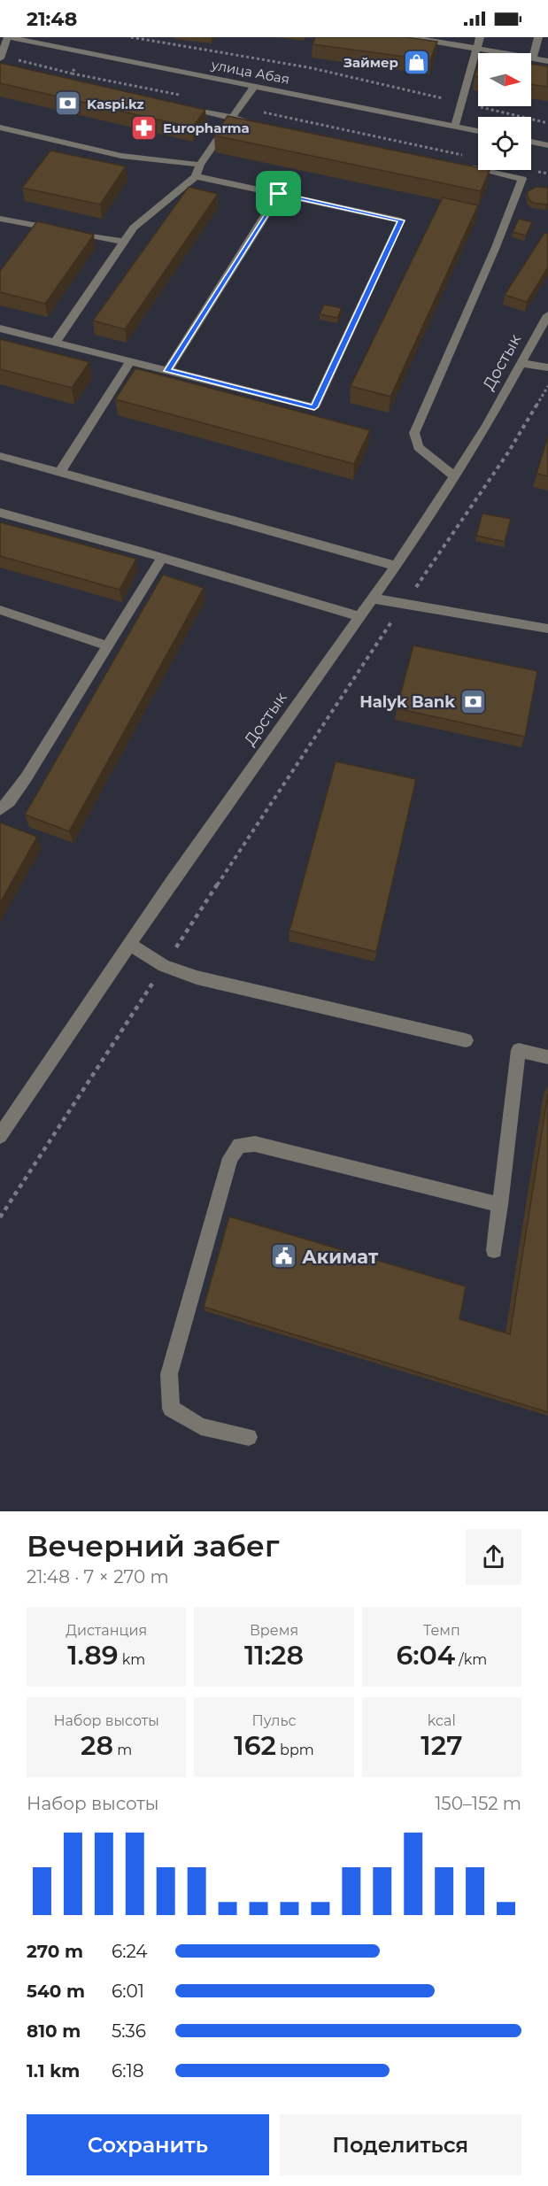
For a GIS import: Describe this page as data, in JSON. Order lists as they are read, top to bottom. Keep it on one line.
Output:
{"streets":{"street":["улица Абая","Достык"]},"places":{"shop":["Займер"],"bank":["Kaspi.kz","Halyk Bank"],"pharmacy":["Europharma"],"public building":["Акимат"]},"north":"right","page":{"status":"21:48","heading":["Вечерний забег","21:48 · 7 × 270 m"],"stats":[["Дистанция","1.89 km"],["Время","11:28"],["Темп","6:04 /km"],["Набор высоты","28 m"],["Пульс","162 bpm"],["kcal","127"]],"chart":["Набор высоты","150–152 m"],"list":[{"name":"270 m","note":"6:24"},{"name":"540 m","note":"6:01"},{"name":"810 m","note":"5:36"},{"name":"1.1 km","note":"6:18"}],"buttons":["Сохранить","Поделиться"]}}
